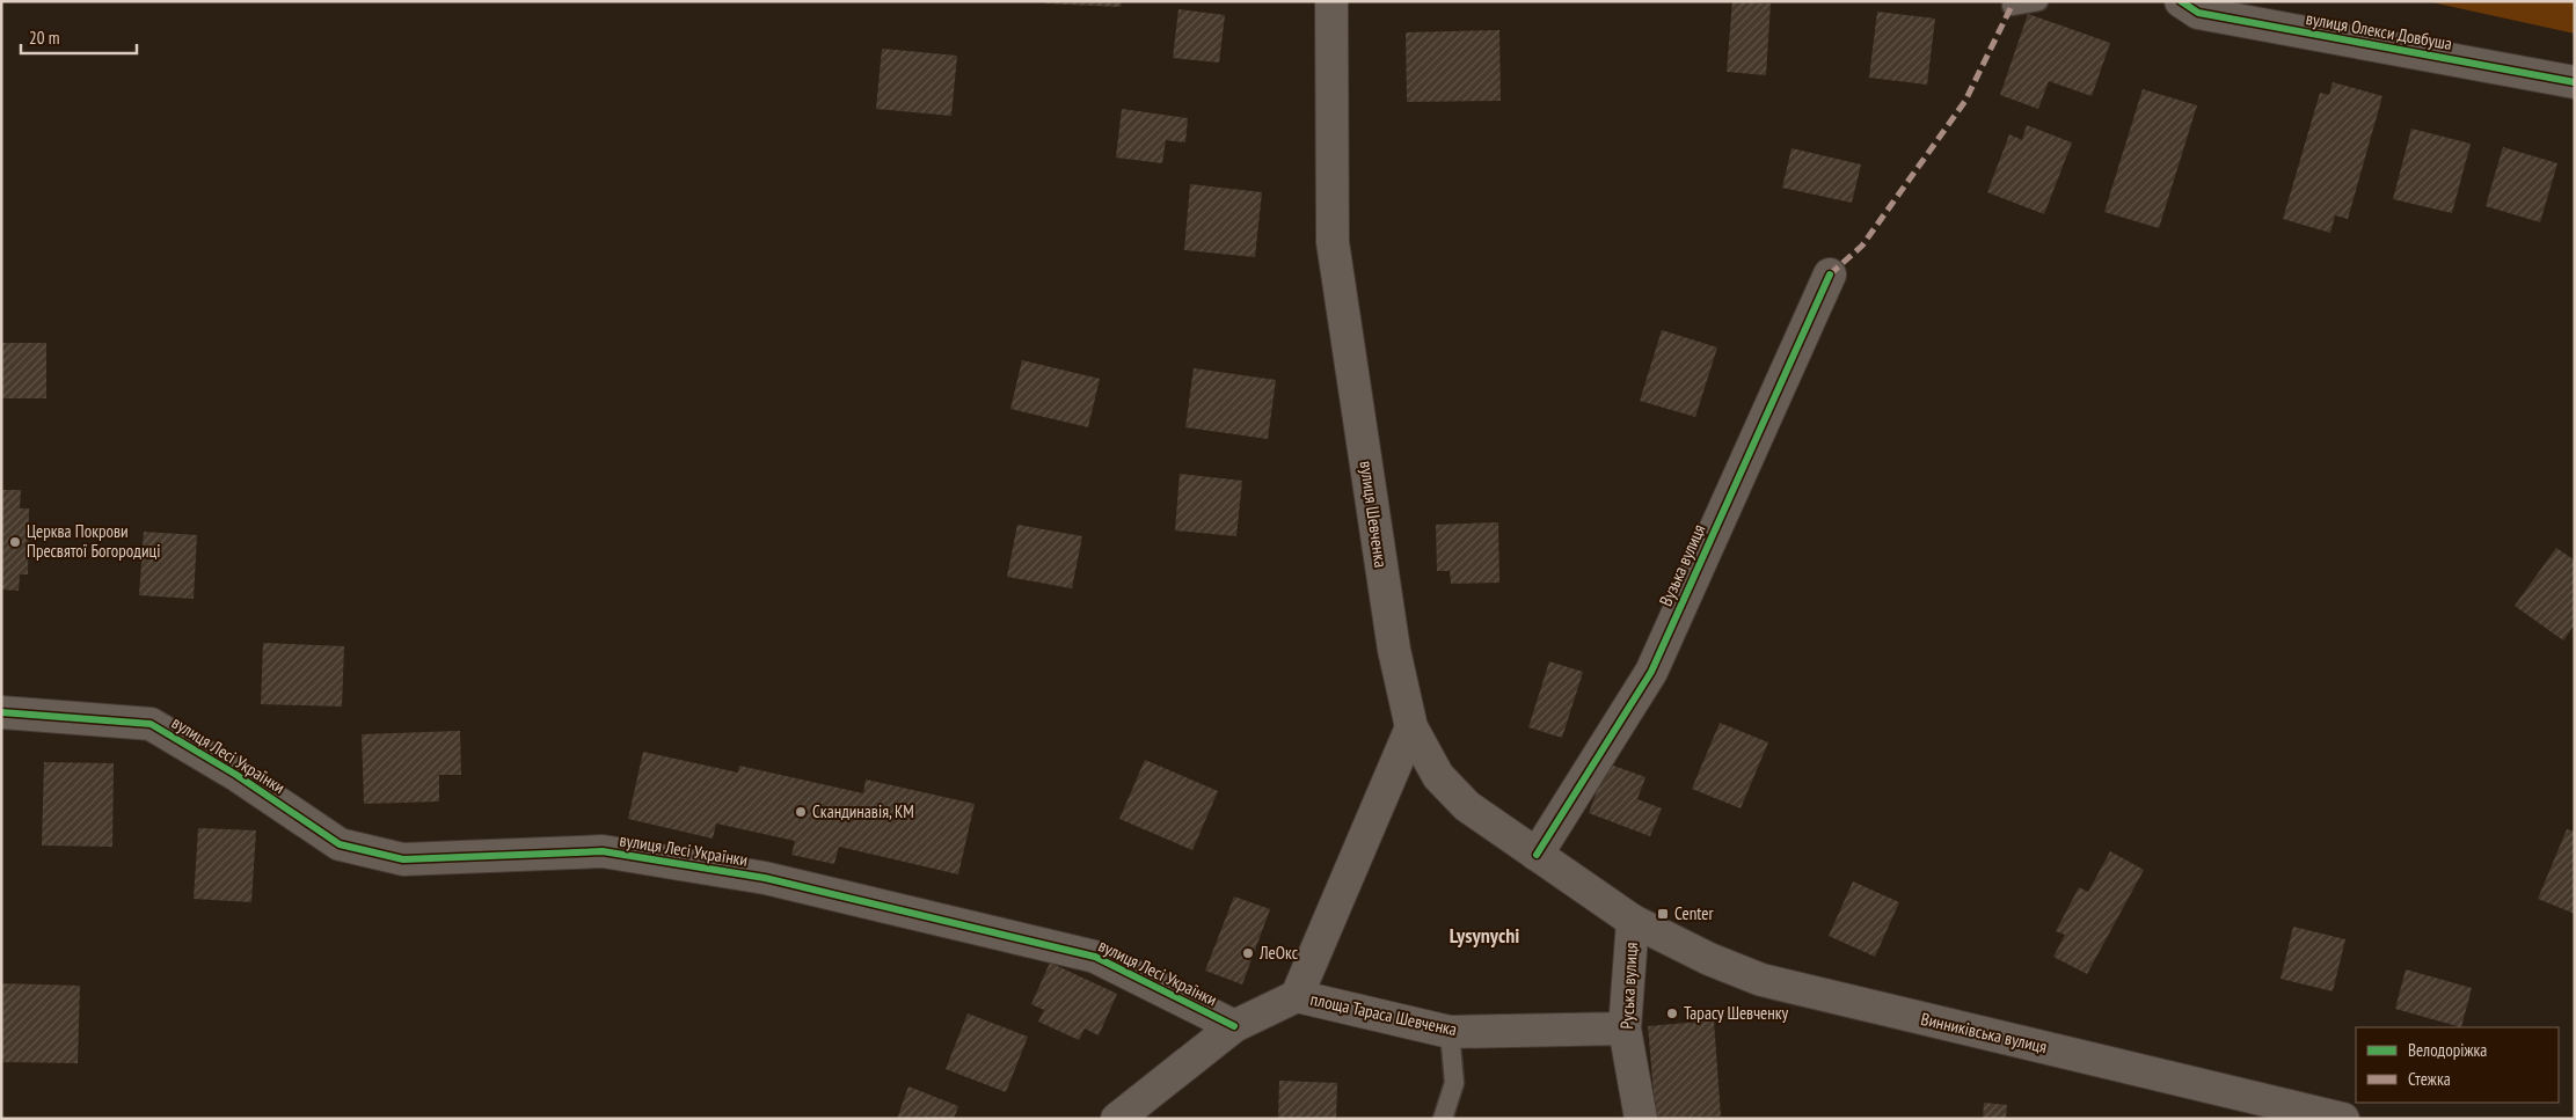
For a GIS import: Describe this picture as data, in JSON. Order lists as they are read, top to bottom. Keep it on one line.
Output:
{"streets":{"street":["вулиця Олекси Довбуша","вулиця Шевченка","Вузька вулиця","вулиця Лесі Українки","Руська вулиця","площа Тараса Шевченка","Винниківська вулиця"]},"crossings":[["вулиця Шевченка","Вузька вулиця"],["вулиця Шевченка","Руська вулиця"],["вулиця Шевченка","площа Тараса Шевченка"],["вулиця Шевченка","Винниківська вулиця"],["Руська вулиця","площа Тараса Шевченка"],["Руська вулиця","Винниківська вулиця"]],"districts":["Lysynychi"],"places":{"other":["Церква Покрови Пресвятої Богородиці","Скандинавія, КМ","ЛеОкс","Тарасу Шевченку"],"transit":["Center"]},"legend":["Велодоріжка","Стежка"],"scale_bar":"20 m"}
